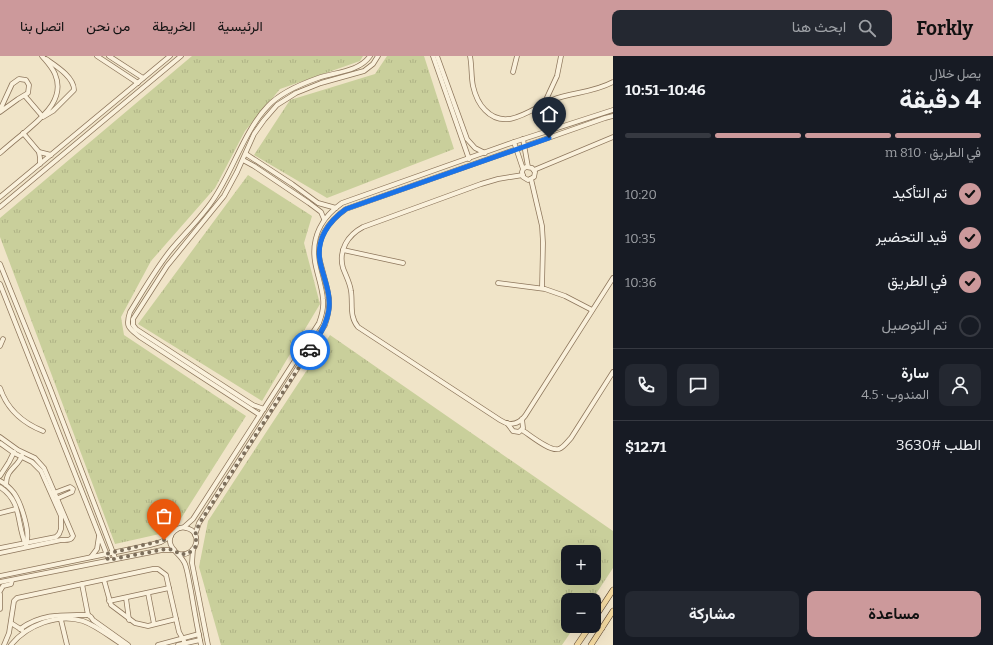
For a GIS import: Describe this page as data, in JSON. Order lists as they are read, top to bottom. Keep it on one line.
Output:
{"page":{"header":"Forkly","search":"ابحث هنا","nav":["الرئيسية","الخريطة","من نحن","اتصل بنا"],"heading":["4 دقيقة","يصل خلال","10:46–10:51"],"panel":["سارة","المندوب · 4.5","الطلب #3630","$12.71"],"bar":"في الطريق · 810 m","list":[["تم التأكيد","10:20"],["قيد التحضير","10:35"],["في الطريق","10:36"],"تم التوصيل"],"map_buttons":["+","−"],"buttons":["مساعدة","مشاركة"]}}
